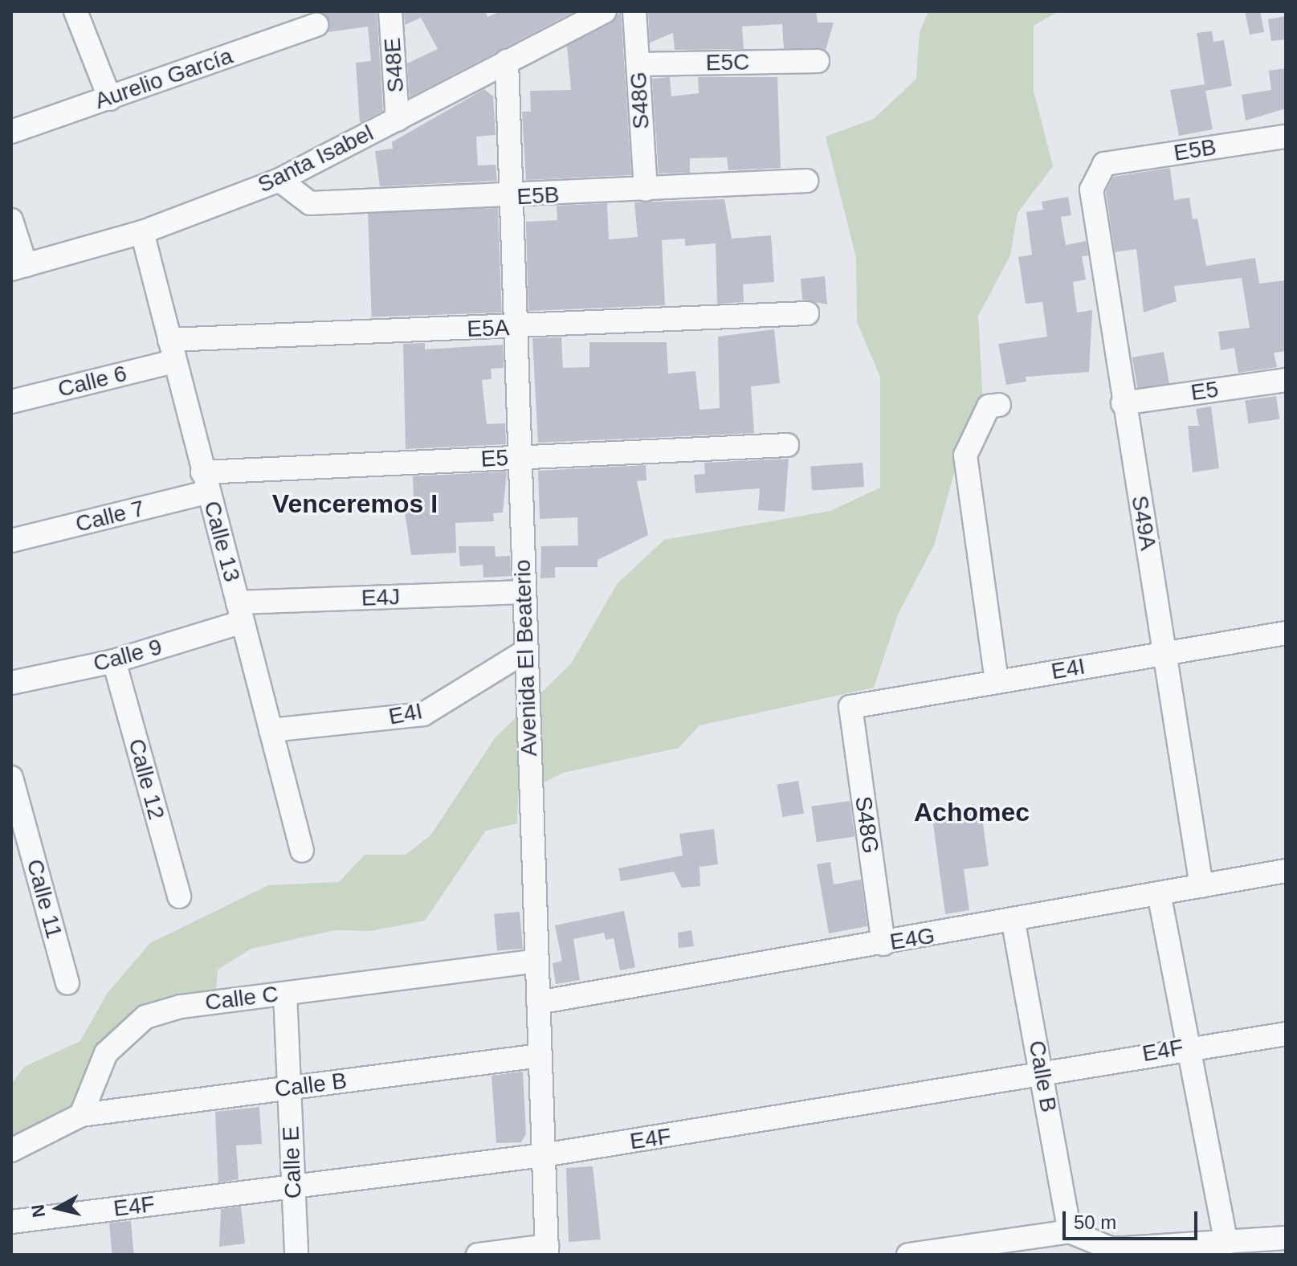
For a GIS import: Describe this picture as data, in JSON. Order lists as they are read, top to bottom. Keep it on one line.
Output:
{"streets":{"street":["E5C","S48E","Aurelio García","S48G","E5B","Santa Isabel","E5A","Calle 6","E5","Calle 7","S49A","Calle 13","E4J","Calle 9","Avenida El Beaterio","E4I","Calle 12","Calle 11","E4G","Calle C","E4F","Calle B","Calle E"]},"crossings":[["E5C","S48G"],["S48E","Santa Isabel"],["S48G","E5B"],["S48G","E4I"],["S48G","E4G"],["E5B","Santa Isabel"],["E5B","S49A"],["E5B","Avenida El Beaterio"],["Santa Isabel","Calle 13"],["Santa Isabel","Avenida El Beaterio"],["E5A","Calle 6"],["E5A","Calle 13"],["E5A","Avenida El Beaterio"],["Calle 6","Calle 13"],["E5","Calle 7"],["E5","S49A"],["E5","Calle 13"],["E5","Avenida El Beaterio"],["Calle 7","Calle 13"],["S49A","E4I"],["S49A","E4G"],["Calle 13","E4J"],["Calle 13","Calle 9"],["Calle 13","E4I"],["E4J","Calle 9"],["E4J","Avenida El Beaterio"],["Calle 9","Calle 12"],["Avenida El Beaterio","E4I"],["Avenida El Beaterio","E4G"],["Avenida El Beaterio","Calle C"],["Avenida El Beaterio","E4F"],["Avenida El Beaterio","Calle B"],["E4G","Calle B"],["Calle C","Calle B"],["Calle C","Calle E"],["E4F","Calle B"],["E4F","Calle E"],["Calle B","Calle E"]],"districts":["Venceremos I","Achomec"],"scale_bar":"50 m","north":"left"}
